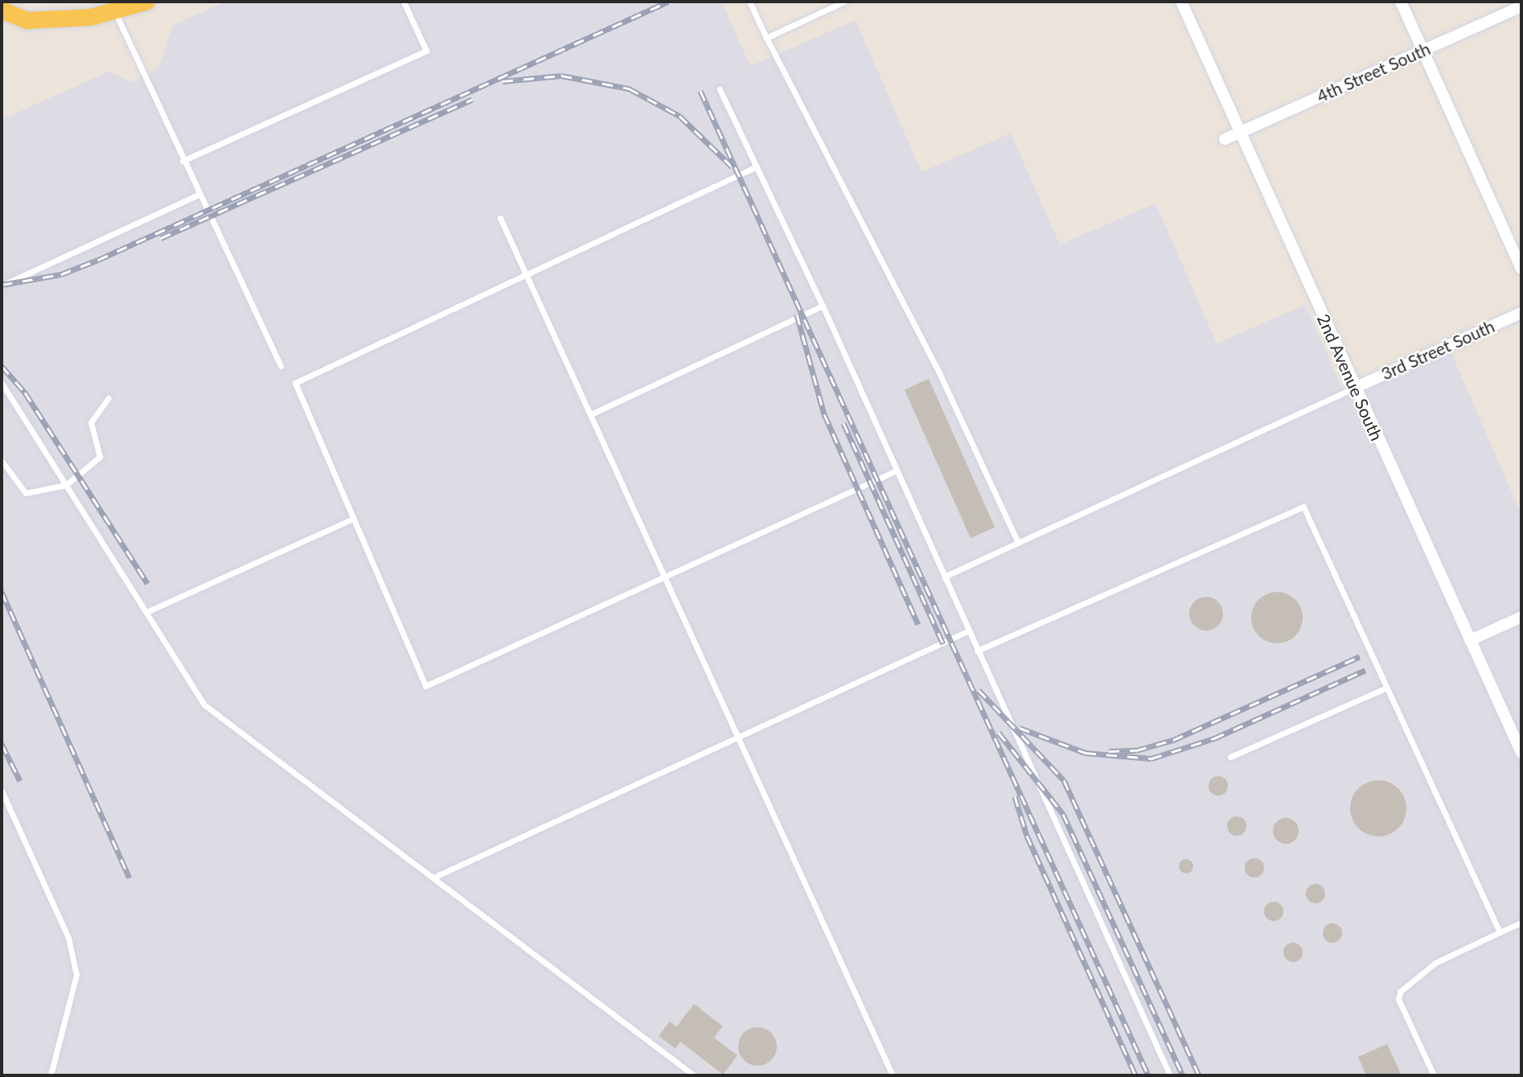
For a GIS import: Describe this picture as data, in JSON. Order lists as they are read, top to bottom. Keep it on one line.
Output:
{"streets":{"street":["4th Street South","3rd Street South","2nd Avenue South"]},"crossings":[["4th Street South","2nd Avenue South"],["3rd Street South","2nd Avenue South"]]}
